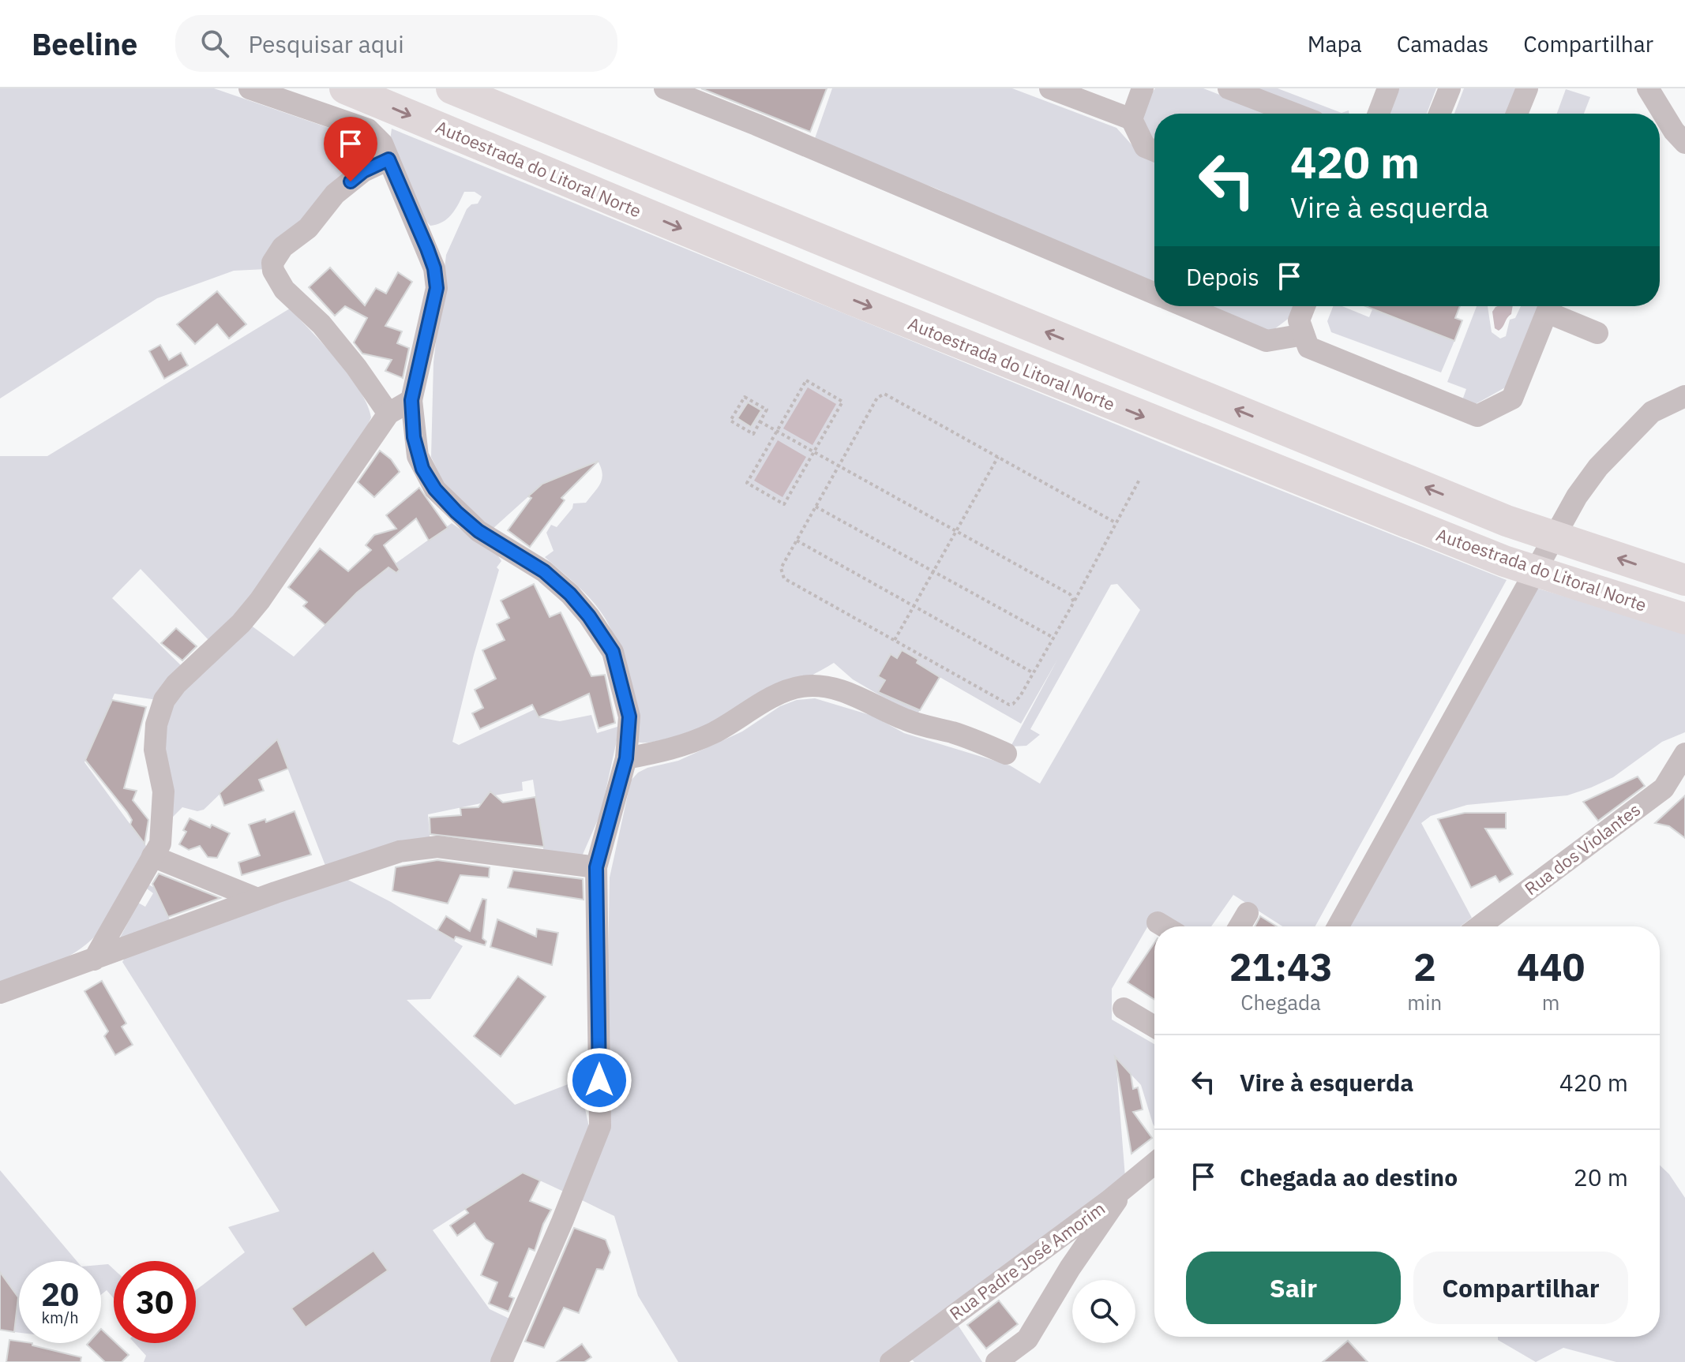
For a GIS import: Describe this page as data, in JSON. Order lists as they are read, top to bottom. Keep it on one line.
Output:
{"streets":{"highway":["Autoestrada do Litoral Norte"],"street":["Rua dos Violantes","Rua Padre José Amorim"]},"page":{"header":"Beeline","search":"Pesquisar aqui","nav":["Mapa","Camadas","Compartilhar"],"turn":["420 m","Vire à esquerda"],"then":"Depois","eta":["21:43","Chegada","2","min","440","m"],"list":[{"name":"Vire à esquerda","value":"420 m"},{"name":"Chegada ao destino","value":"20 m"}],"buttons":["Sair","Compartilhar"],"speed":"20 km/h","limit":"30"}}
